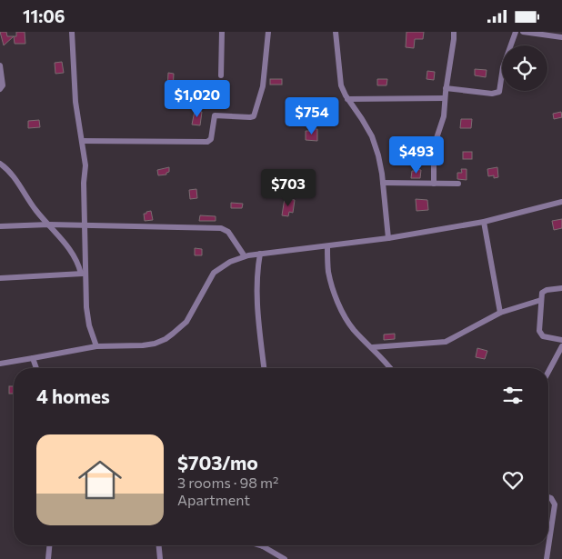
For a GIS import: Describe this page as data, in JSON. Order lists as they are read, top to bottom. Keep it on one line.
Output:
{"page":{"status":"11:06","price":["$1,020","$754","$493","$703"],"heading":"4 homes","list":[{"name":"$703/mo","note":"3 rooms · 98 m² · Apartment"}]}}
